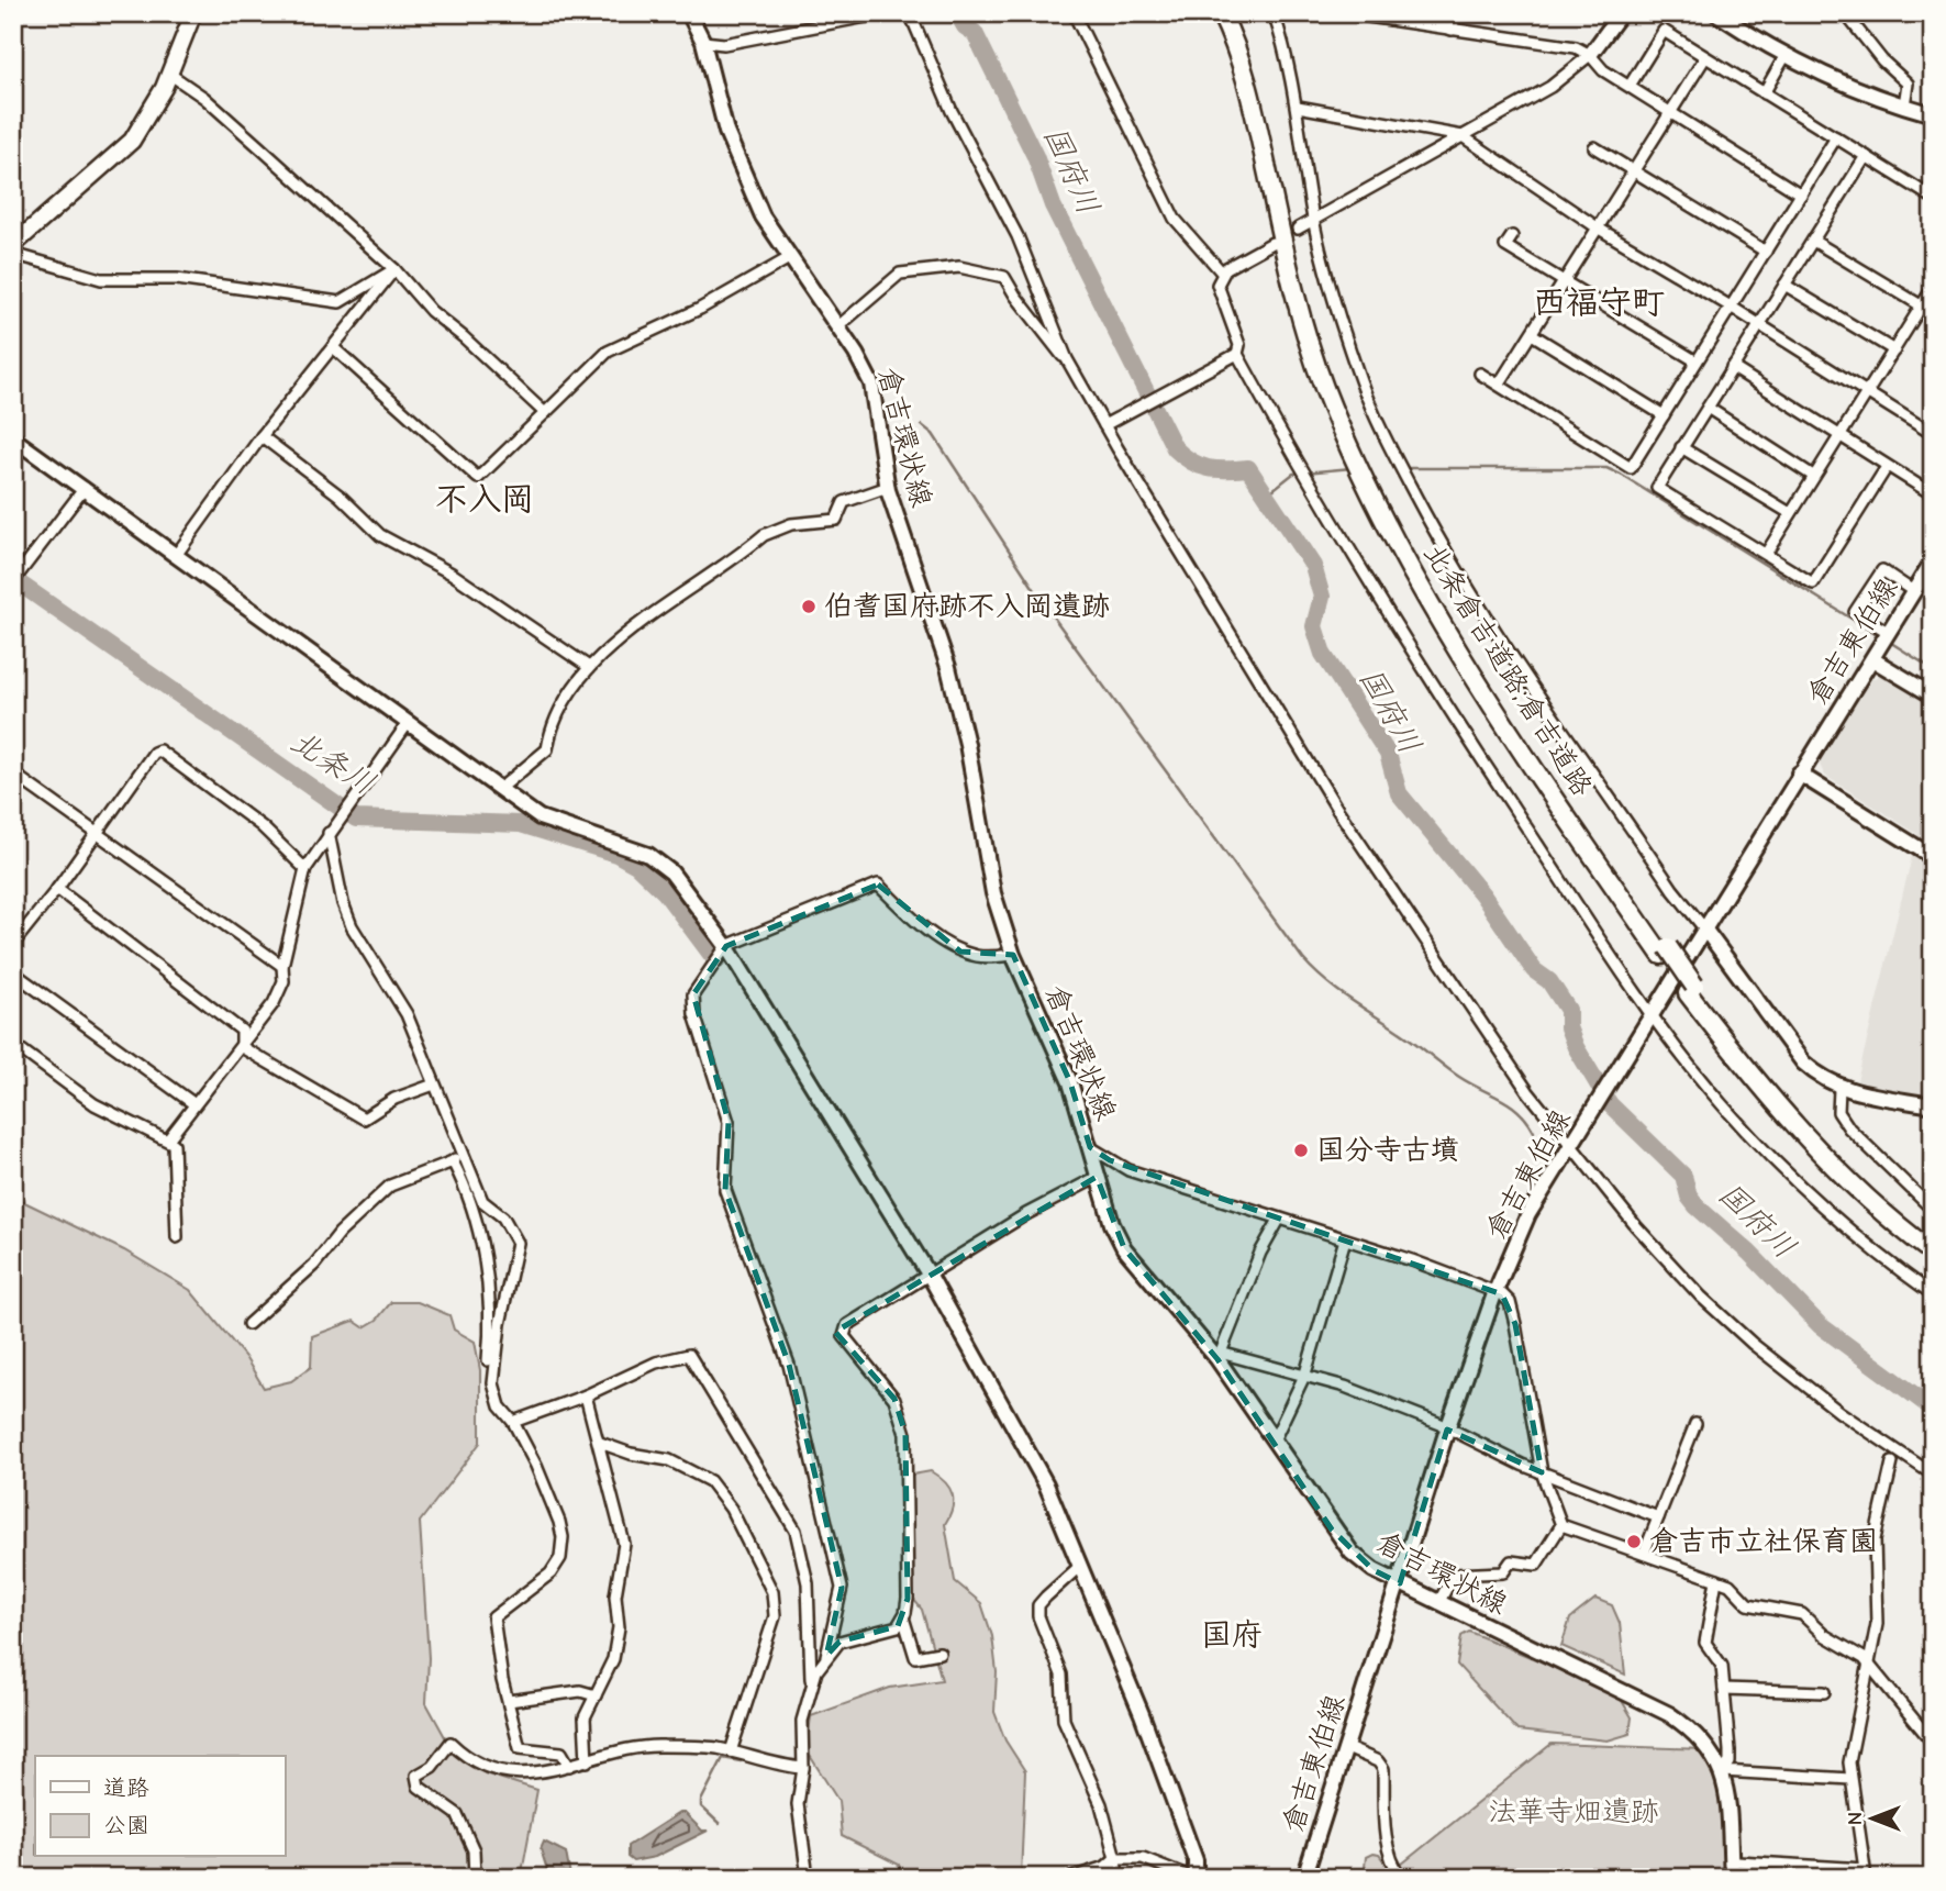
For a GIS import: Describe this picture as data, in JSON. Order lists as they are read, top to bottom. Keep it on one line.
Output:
{"streets":{"highway":["北条倉吉道路;倉吉道路"],"main road":["倉吉環状線","倉吉東伯線"]},"crossings":[["倉吉環状線","倉吉東伯線"]],"districts":["西福守町","不入岡","国府"],"water":["国府川","北条川"],"parks":["法華寺畑遺跡"],"places":["伯耆国府跡不入岡遺跡","国分寺古墳","倉吉市立社保育園"],"legend":["道路","公園"],"north":"left"}
